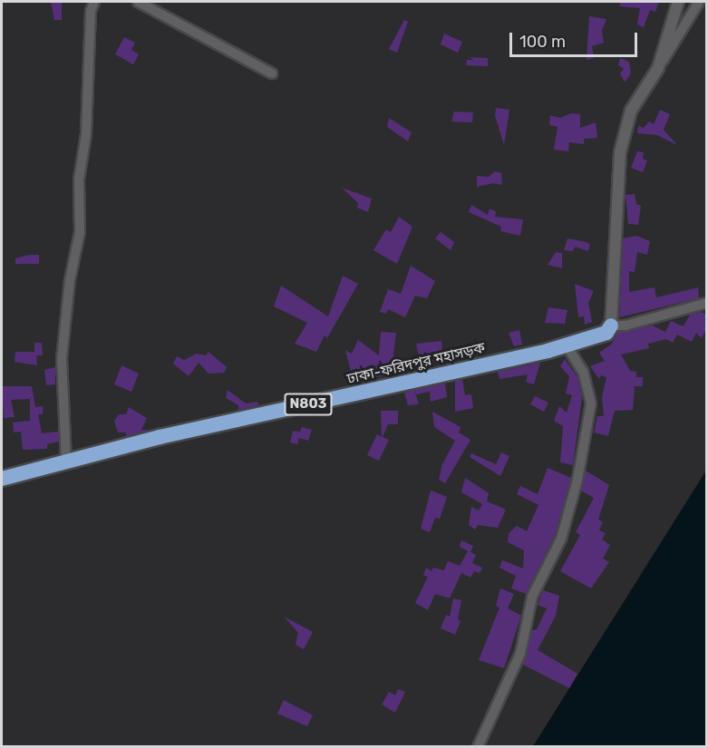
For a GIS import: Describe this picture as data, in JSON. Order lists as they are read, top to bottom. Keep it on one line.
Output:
{"streets":{"highway":["ঢাকা-ফরিদপুর মহাসড়ক","N803"]},"scale_bar":"100 m"}
